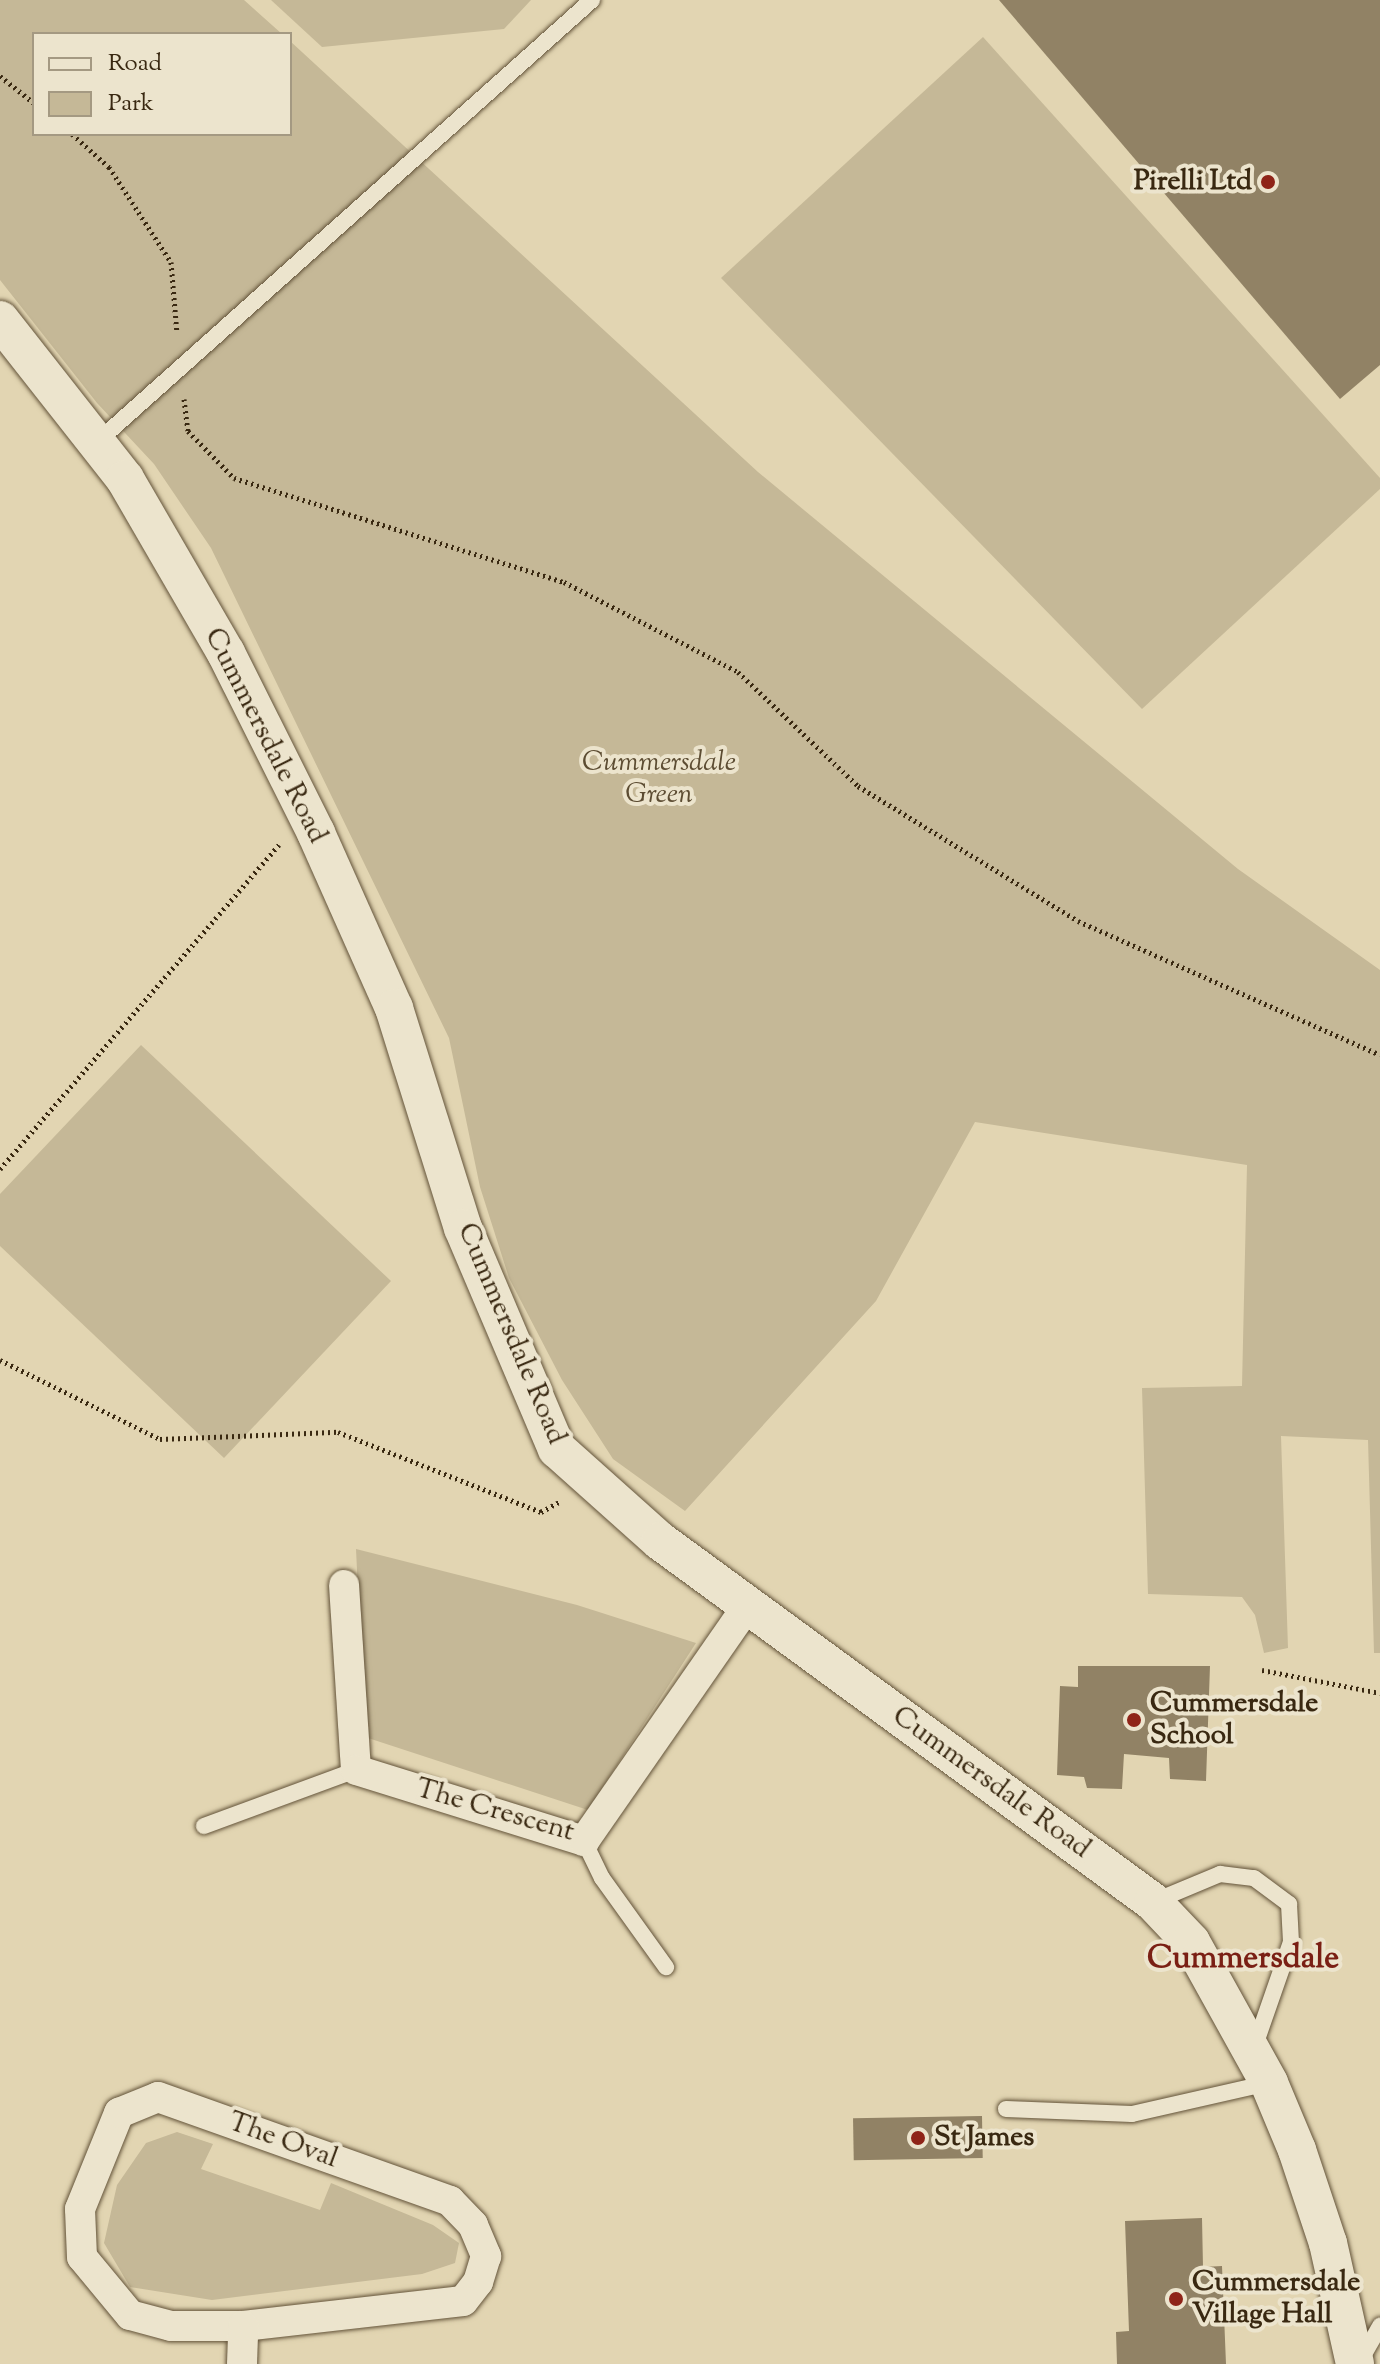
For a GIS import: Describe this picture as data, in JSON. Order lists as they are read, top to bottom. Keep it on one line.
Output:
{"streets":{"street":["Cummersdale Road","The Crescent","The Oval"]},"crossings":[["Cummersdale Road","The Crescent"]],"districts":["Cummersdale"],"parks":["Cummersdale Green"],"places":["Pirelli Ltd","Cummersdale School","St James","Cummersdale Village Hall"],"legend":["Road","Park"]}
